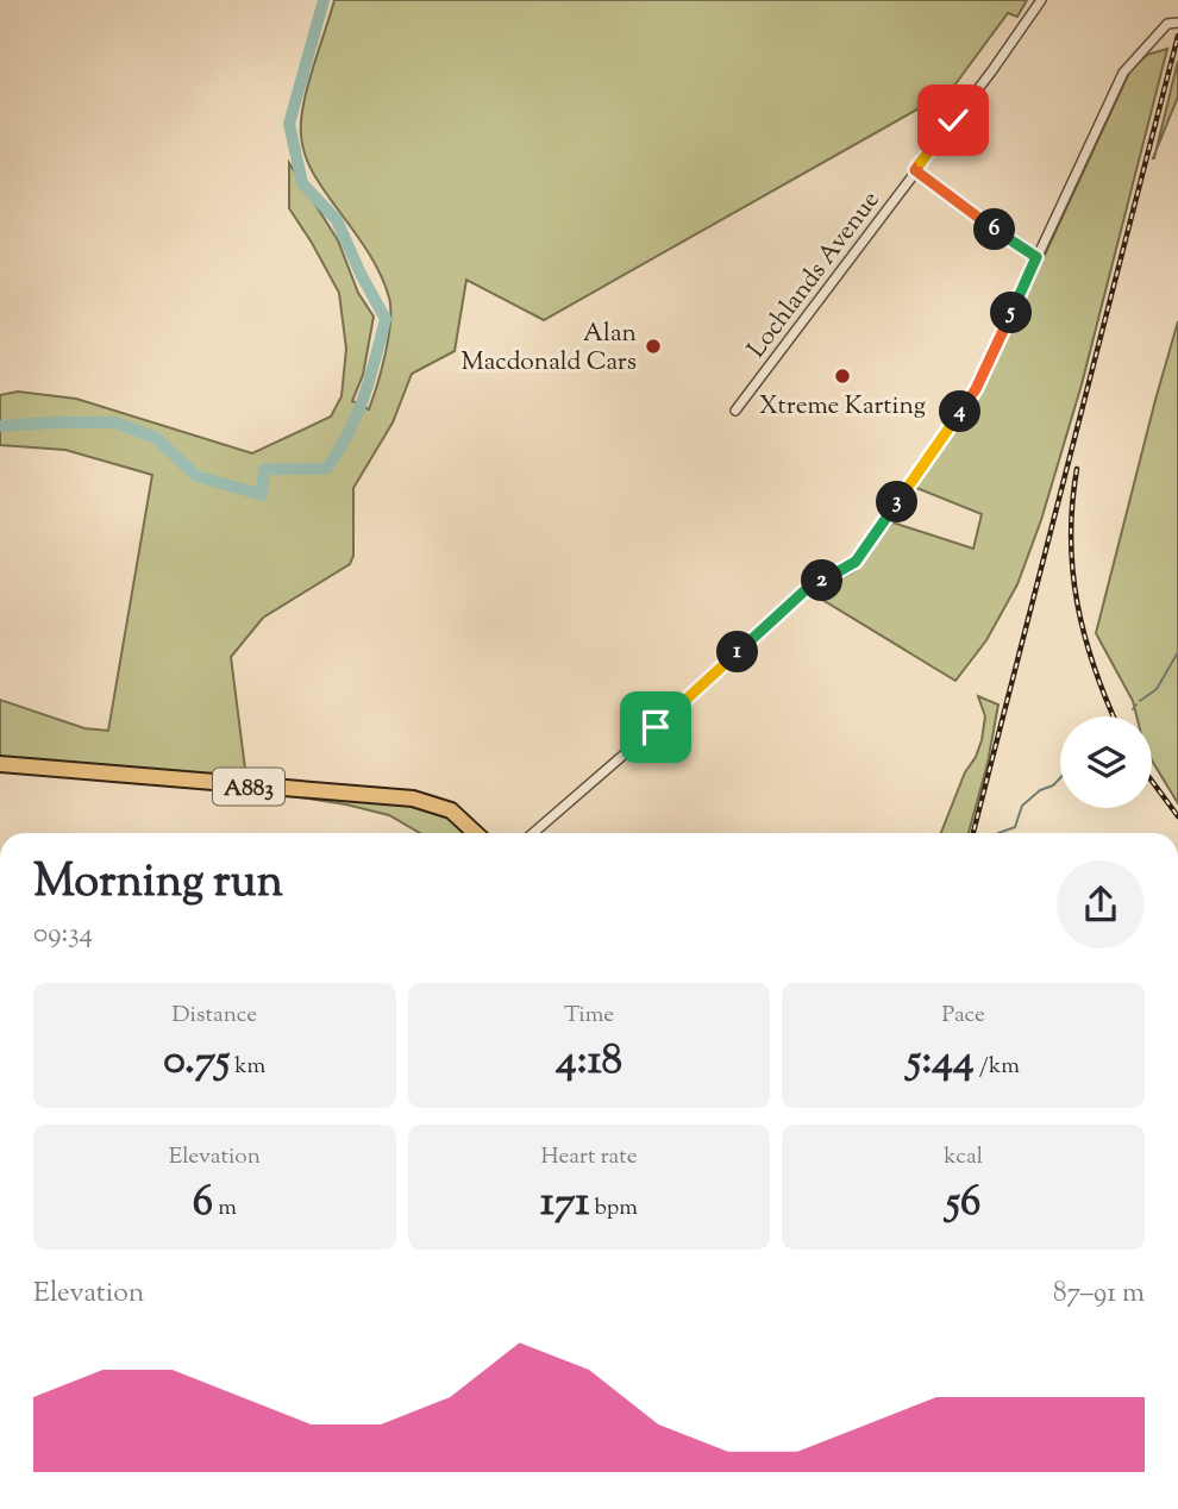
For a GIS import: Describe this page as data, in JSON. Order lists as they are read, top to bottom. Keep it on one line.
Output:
{"streets":{"main road":["A883"],"street":["Lochlands Avenue"]},"places":["Alan Macdonald Cars","Xtreme Karting"],"page":{"pins":["6","5","4","3","2","1"],"heading":["Morning run","09:34"],"stats":[["Distance","0.75 km"],["Time","4:18"],["Pace","5:44 /km"],["Elevation","6 m"],["Heart rate","171 bpm"],["kcal","56"]],"chart":["Elevation","87–91 m"]}}
